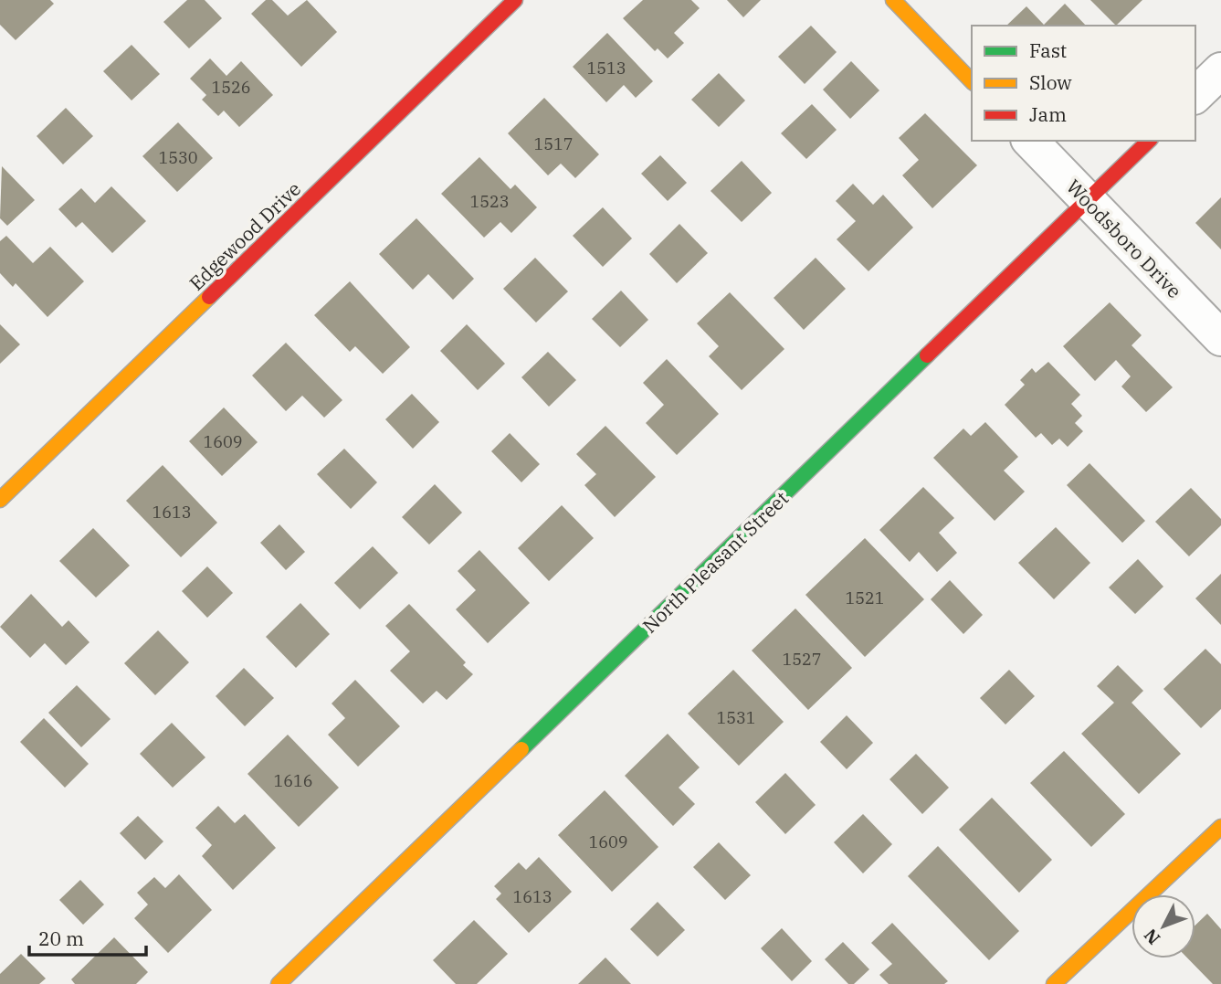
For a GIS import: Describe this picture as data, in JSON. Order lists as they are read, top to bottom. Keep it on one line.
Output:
{"streets":{"street":["Edgewood Drive","Woodsboro Drive","North Pleasant Street"]},"crossings":[["Woodsboro Drive","North Pleasant Street"]],"house_numbers":["1513","1526","1517","1530","1523","1609","1613","1521","1527","1531","1616","1609","1613"],"legend":["Fast","Slow","Jam"],"scale_bar":"20 m","north":"bottom left"}
